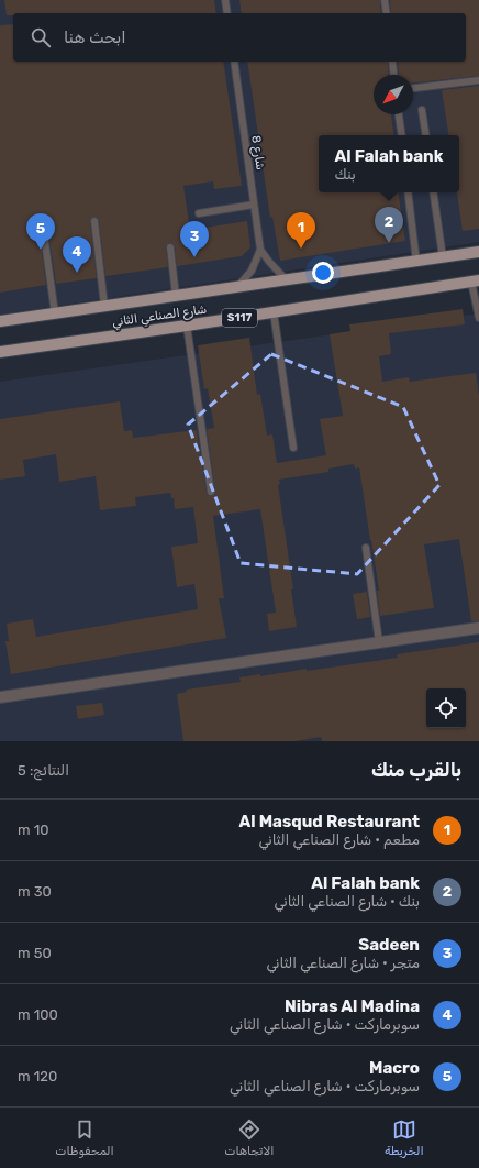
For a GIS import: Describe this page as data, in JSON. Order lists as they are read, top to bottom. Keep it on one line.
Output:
{"streets":{"main road":["شارع الصناعي الثاني","S117"],"lane":["شارع 8"]},"north":"bottom left","page":{"search":"ابحث هنا","popup":["Al Falah bank","بنك"],"pins":["2","1","5","3","4"],"heading":["بالقرب منك","النتائج: 5"],"list":[{"mark":"1","name":"Al Masqud Restaurant","note":"مطعم · شارع الصناعي الثاني","value":"10 m"},{"mark":"2","name":"Al Falah bank","note":"بنك · شارع الصناعي الثاني","value":"30 m"},{"mark":"3","name":"Sadeen","note":"متجر · شارع الصناعي الثاني","value":"50 m"},{"mark":"4","name":"Nibras Al Madina","note":"سوبرماركت · شارع الصناعي الثاني","value":"100 m"},{"mark":"5","name":"Macro","note":"سوبرماركت · شارع الصناعي الثاني","value":"120 m"}],"nav":["الخريطة","الاتجاهات","المحفوظات"]}}
